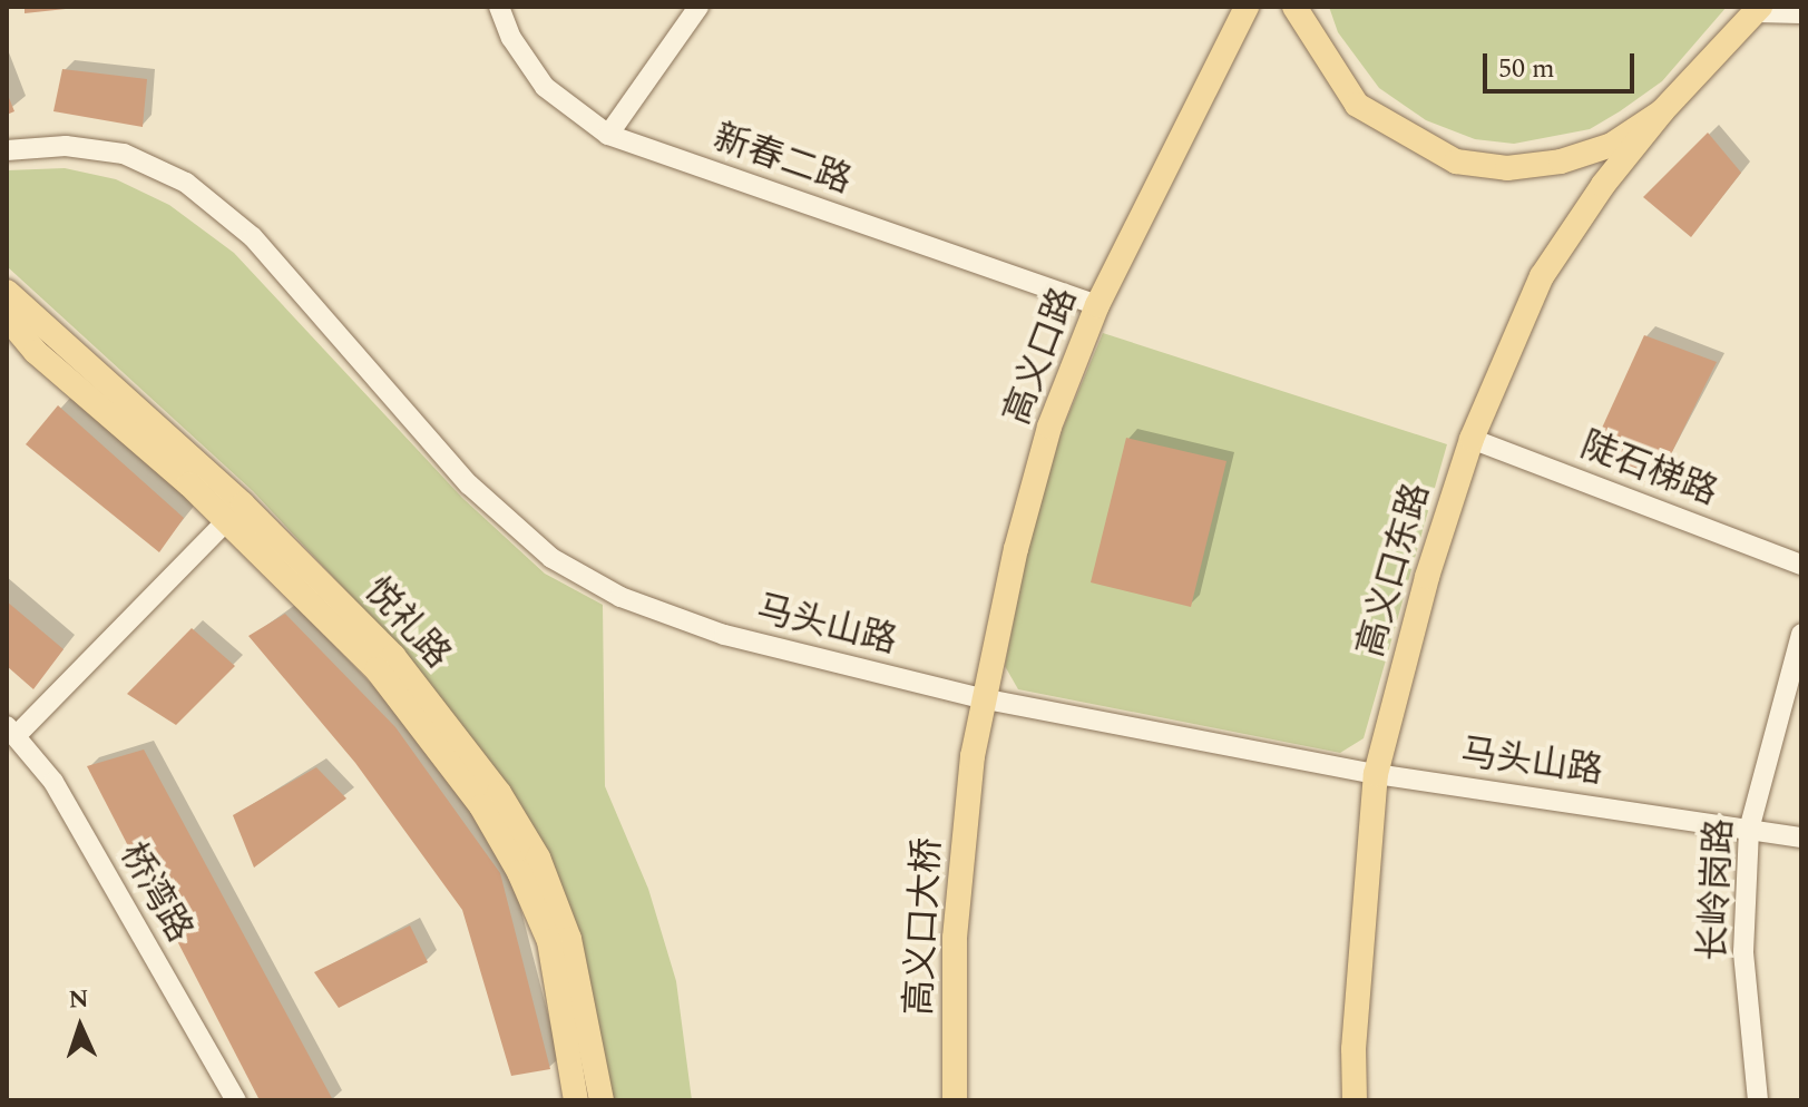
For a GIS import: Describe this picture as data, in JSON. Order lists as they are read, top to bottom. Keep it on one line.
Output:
{"streets":{"main road":["高义口路","高义口东路","悦礼路","高义口大桥"],"street":["新春二路","陡石梯路","马头山路","长岭岗路","桥湾路"]},"crossings":[["新春二路","高义口路"],["高义口路","马头山路"],["高义口路","高义口大桥"],["陡石梯路","高义口东路"],["高义口东路","马头山路"],["马头山路","长岭岗路"]],"scale_bar":"50 m","north":"top"}
